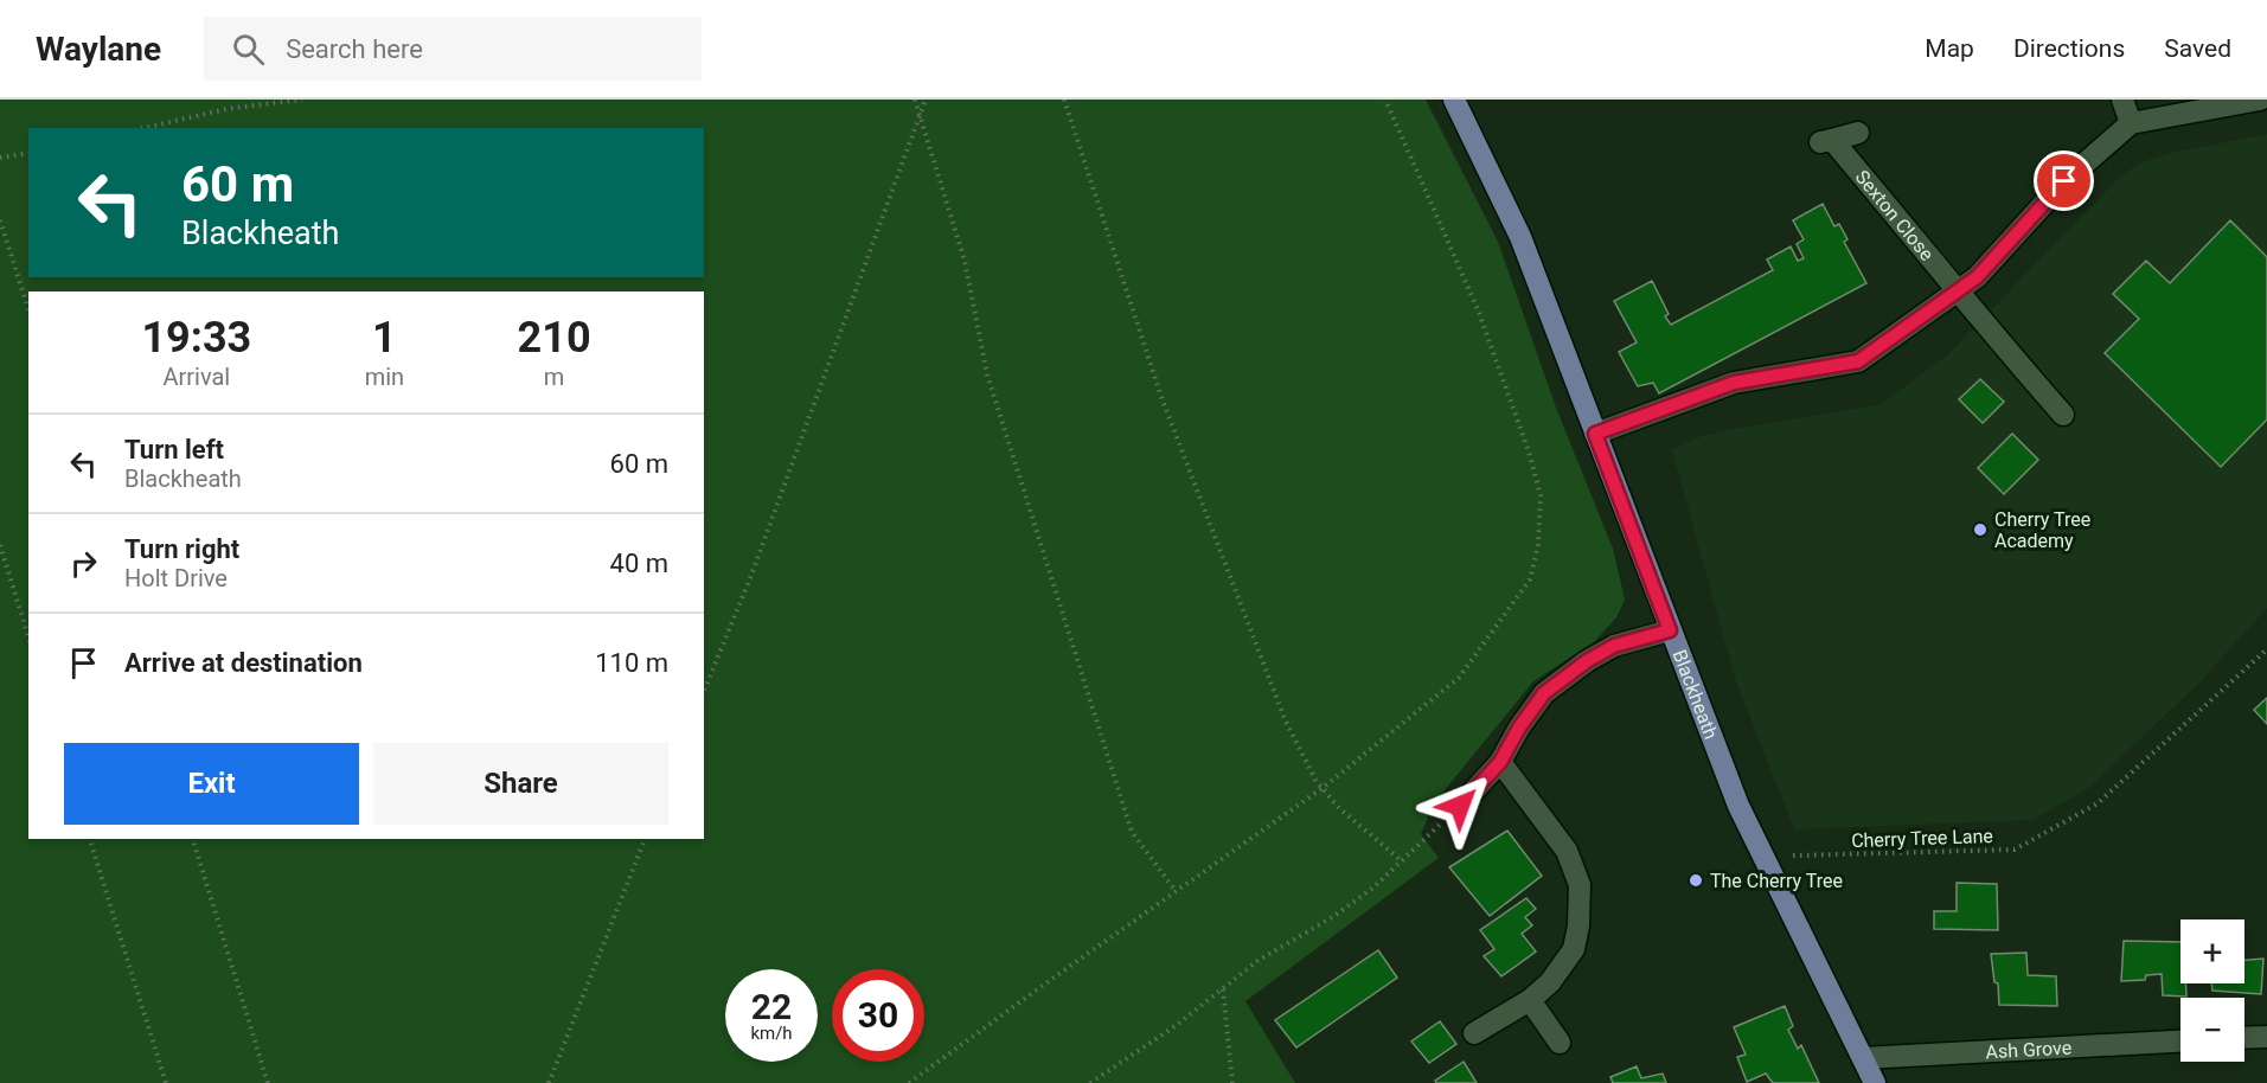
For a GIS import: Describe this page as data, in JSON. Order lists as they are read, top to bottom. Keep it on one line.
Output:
{"streets":{"main road":["Blackheath"],"street":["Sexton Close","Ash Grove"],"path":["Cherry Tree Lane"]},"crossings":[["Blackheath","Cherry Tree Lane"],["Blackheath","Ash Grove"]],"places":["Cherry Tree Academy","The Cherry Tree"],"page":{"header":"Waylane","search":"Search here","nav":["Map","Directions","Saved"],"turn":["60 m","Blackheath"],"eta":["19:33","Arrival","1","min","210","m"],"list":[{"name":"Turn left","note":"Blackheath","value":"60 m"},{"name":"Turn right","note":"Holt Drive","value":"40 m"},{"name":"Arrive at destination","value":"110 m"}],"buttons":["Exit","Share"],"map_buttons":["+","−"],"speed":"22 km/h","limit":"30"}}
